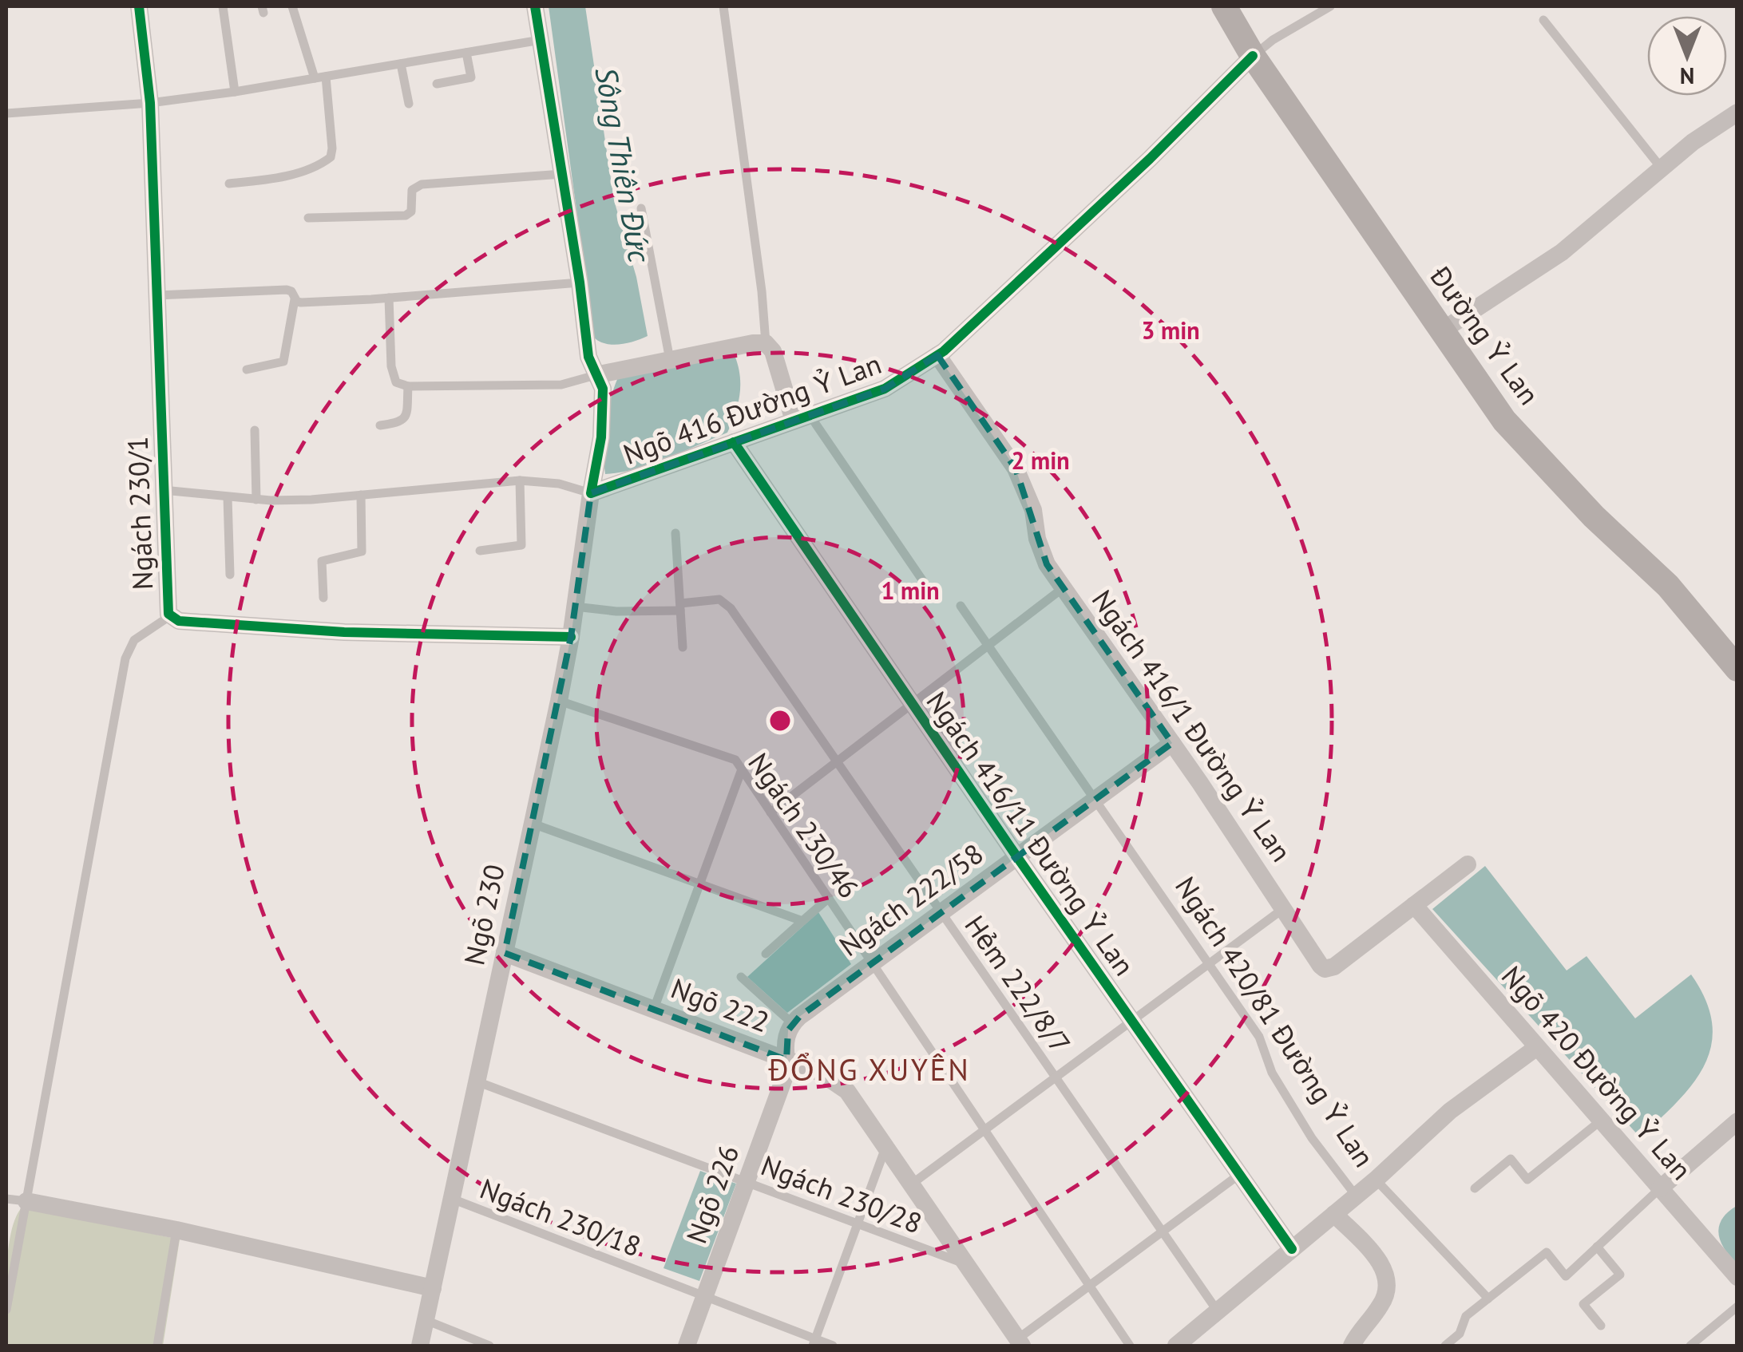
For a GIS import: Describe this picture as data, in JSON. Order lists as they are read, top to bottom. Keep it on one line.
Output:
{"streets":{"main road":["Đường Ỷ Lan"],"street":["Ngõ 416 Đường Ỷ Lan","Ngách 230/1","Ngách 416/1 Đường Ỷ Lan","Ngách 416/11 Đường Ỷ Lan","Ngách 222/58","Ngõ 230","Ngõ 222","Ngách 420/81 Đường Ỷ Lan","Ngõ 420 Đường Ỷ Lan","Ngõ 226"],"lane":["Ngách 230/46","Hẻm 222/8/7","Ngách 230/28","Ngách 230/18"]},"crossings":[["Đường Ỷ Lan","Ngõ 416 Đường Ỷ Lan"],["Ngõ 416 Đường Ỷ Lan","Ngách 416/1 Đường Ỷ Lan"],["Ngõ 416 Đường Ỷ Lan","Ngách 416/11 Đường Ỷ Lan"],["Ngõ 416 Đường Ỷ Lan","Ngõ 230"],["Ngách 230/1","Ngõ 230"],["Ngách 416/1 Đường Ỷ Lan","Ngách 222/58"],["Ngách 416/1 Đường Ỷ Lan","Ngõ 420 Đường Ỷ Lan"],["Ngách 230/46","Ngách 222/58"],["Ngách 230/46","Ngõ 230"],["Ngách 416/11 Đường Ỷ Lan","Ngách 222/58"],["Ngách 222/58","Hẻm 222/8/7"],["Ngách 222/58","Ngách 420/81 Đường Ỷ Lan"],["Ngõ 230","Ngõ 222"],["Ngõ 230","Ngách 230/28"],["Ngõ 230","Ngách 230/18"],["Ngõ 222","Ngõ 226"],["Ngõ 222","Ngách 230/28"],["Ngách 420/81 Đường Ỷ Lan","Ngõ 420 Đường Ỷ Lan"],["Ngõ 226","Ngách 230/28"],["Ngõ 226","Ngách 230/18"]],"districts":["ĐỔNG XUYÊN"],"water":["Sông Thiên Đức"],"north":"bottom","rings":["3 min","2 min","1 min"]}
